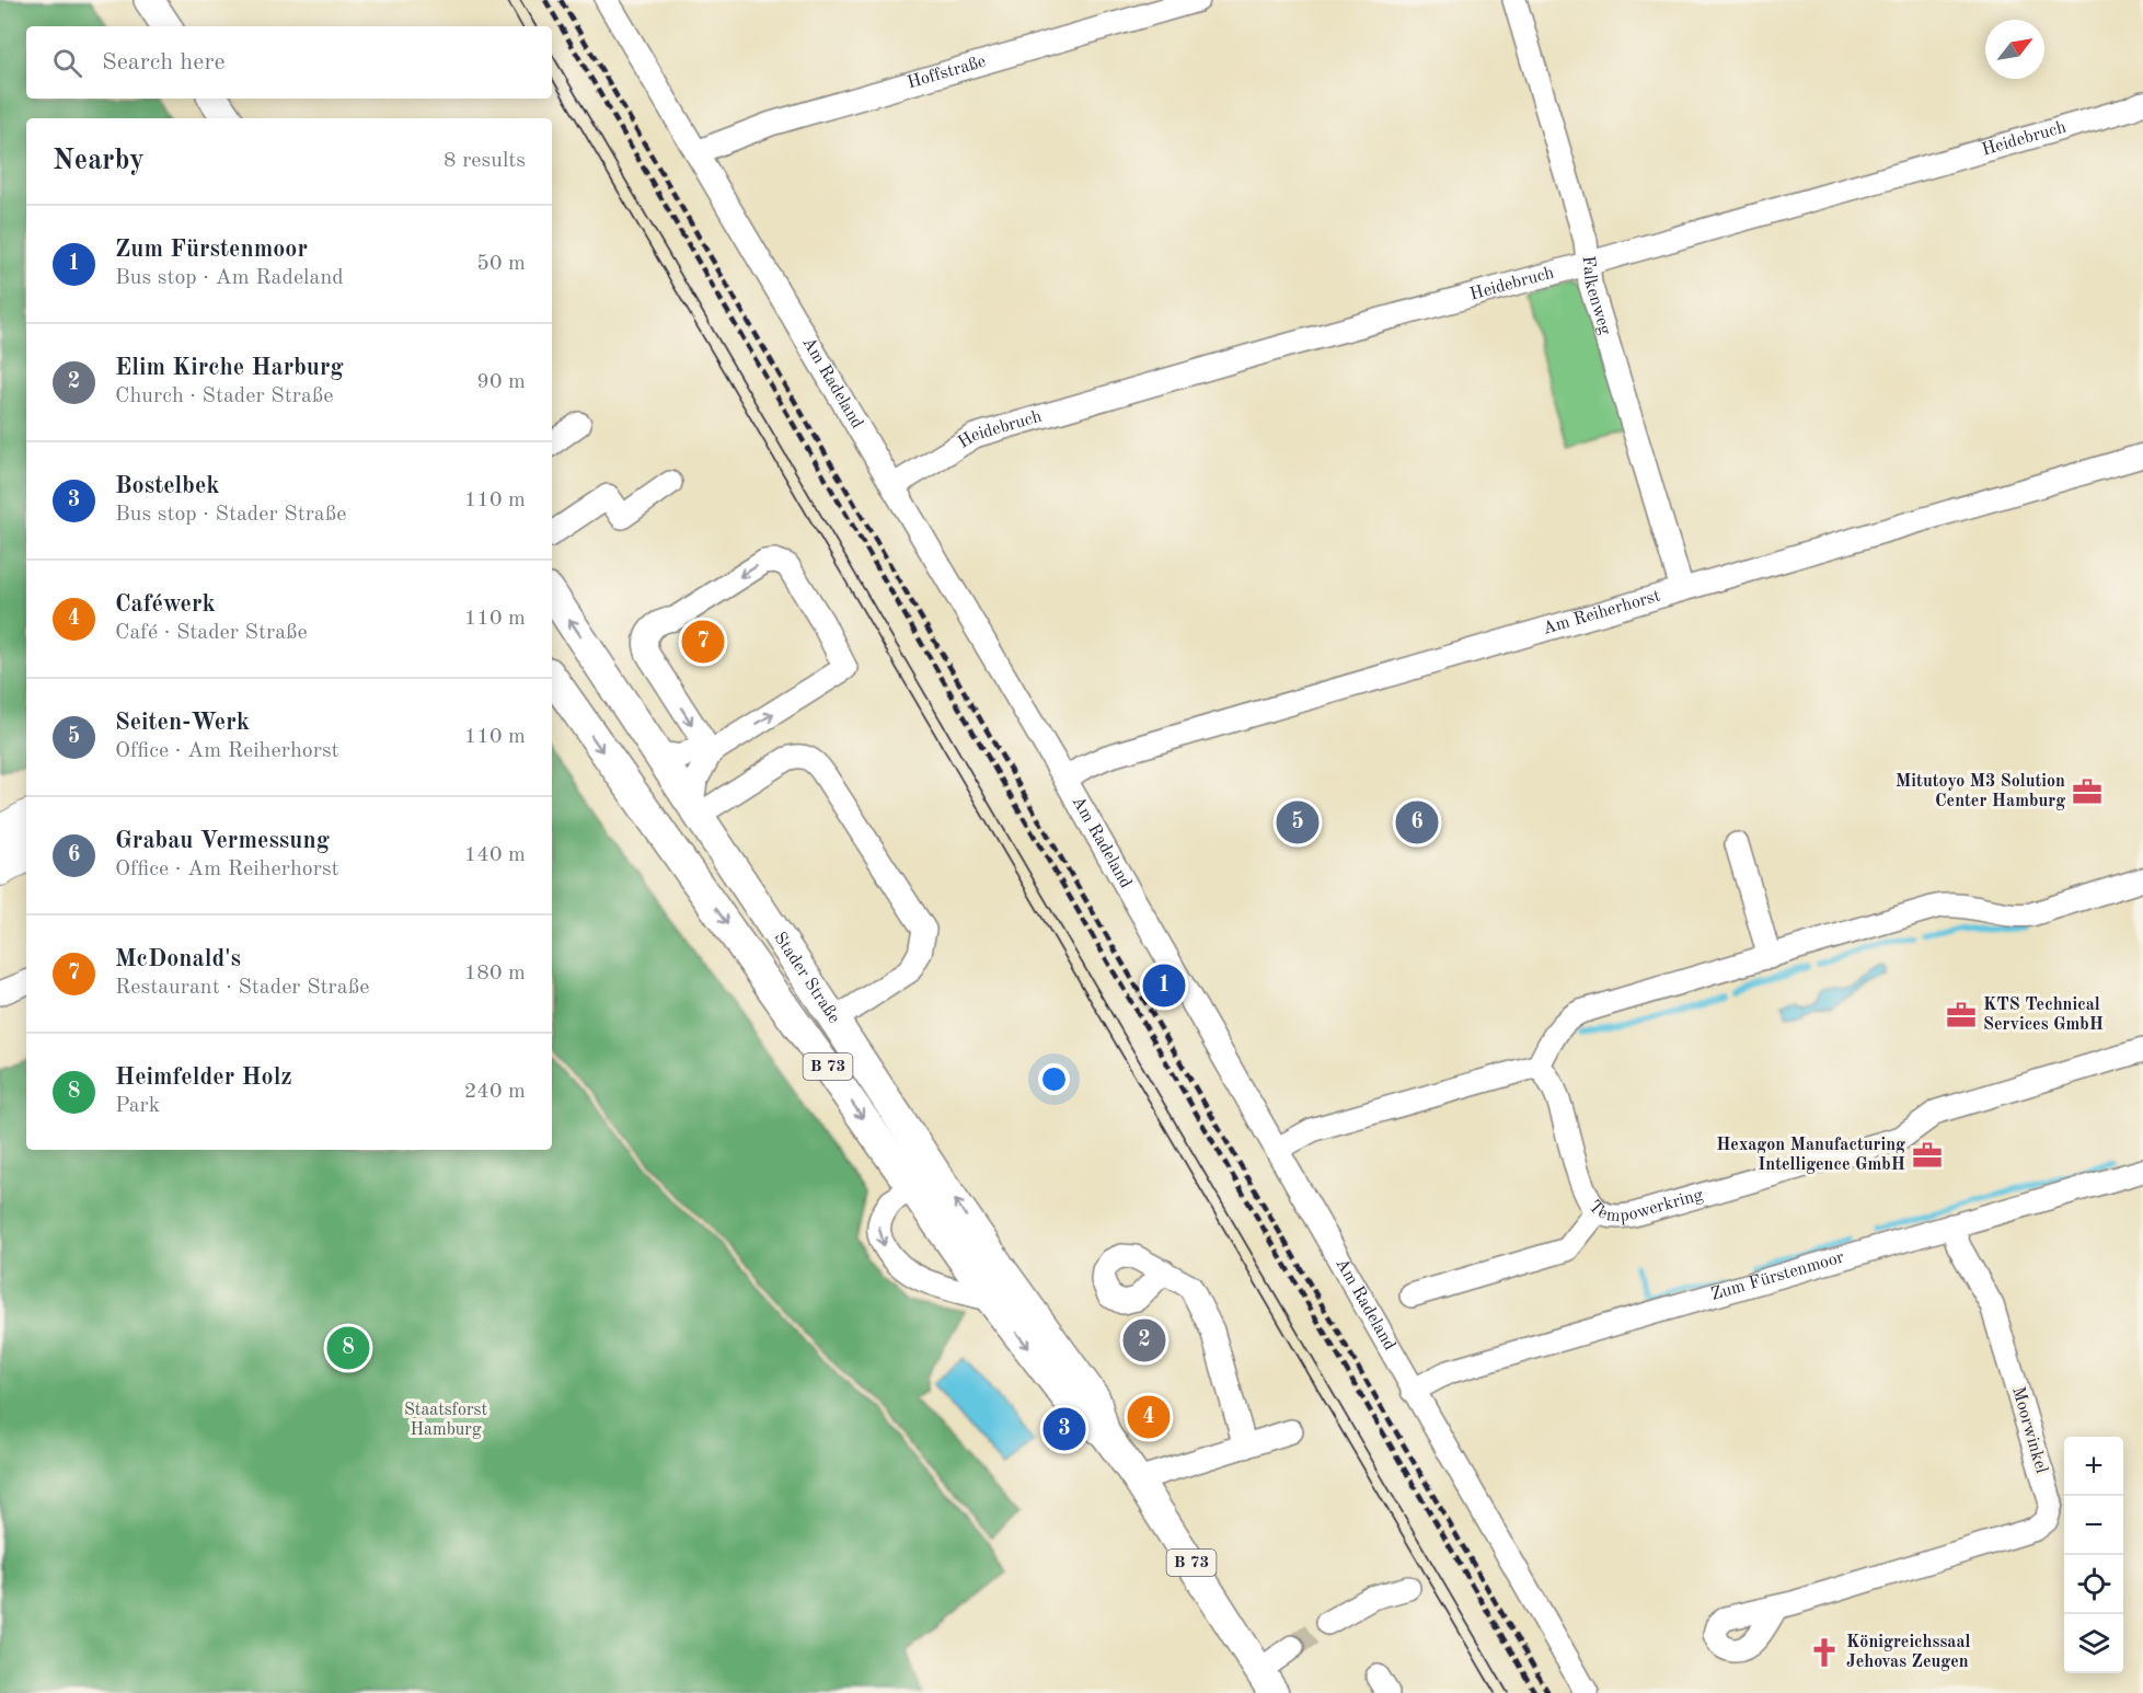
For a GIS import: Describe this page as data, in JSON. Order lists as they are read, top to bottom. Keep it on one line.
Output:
{"streets":{"main road":["Stader Straße","B 73"],"street":["Hoffstraße","Heidebruch","Falkenweg","Am Radeland","Am Reiherhorst","Tempowerkring","Zum Fürstenmoor","Moorwinkel"]},"crossings":[["Hoffstraße","Am Radeland"],["Heidebruch","Falkenweg"],["Heidebruch","Am Radeland"],["Falkenweg","Am Reiherhorst"],["Am Radeland","Am Reiherhorst"],["Am Radeland","Zum Fürstenmoor"],["Zum Fürstenmoor","Moorwinkel"]],"parks":["Staatsforst Hamburg"],"places":{"office":["Mitutoyo M3 Solution Center Hamburg","KTS Technical Services GmbH","Hexagon Manufacturing Intelligence GmbH"],"church":["Königreichssaal Jehovas Zeugen"]},"north":"top right","page":{"search":"Search here","heading":["Nearby","8 results"],"list":[{"mark":"1","name":"Zum Fürstenmoor","note":"Bus stop · Am Radeland","value":"50 m"},{"mark":"2","name":"Elim Kirche Harburg","note":"Church · Stader Straße","value":"90 m"},{"mark":"3","name":"Bostelbek","note":"Bus stop · Stader Straße","value":"110 m"},{"mark":"4","name":"Caféwerk","note":"Café · Stader Straße","value":"110 m"},{"mark":"5","name":"Seiten-Werk","note":"Office · Am Reiherhorst","value":"110 m"},{"mark":"6","name":"Grabau Vermessung","note":"Office · Am Reiherhorst","value":"140 m"},{"mark":"7","name":"McDonald's","note":"Restaurant · Stader Straße","value":"180 m"},{"mark":"8","name":"Heimfelder Holz","note":"Park","value":"240 m"}],"pins":["7","5","6","1","2","8","4","3"],"map_buttons":["+","−"]}}
